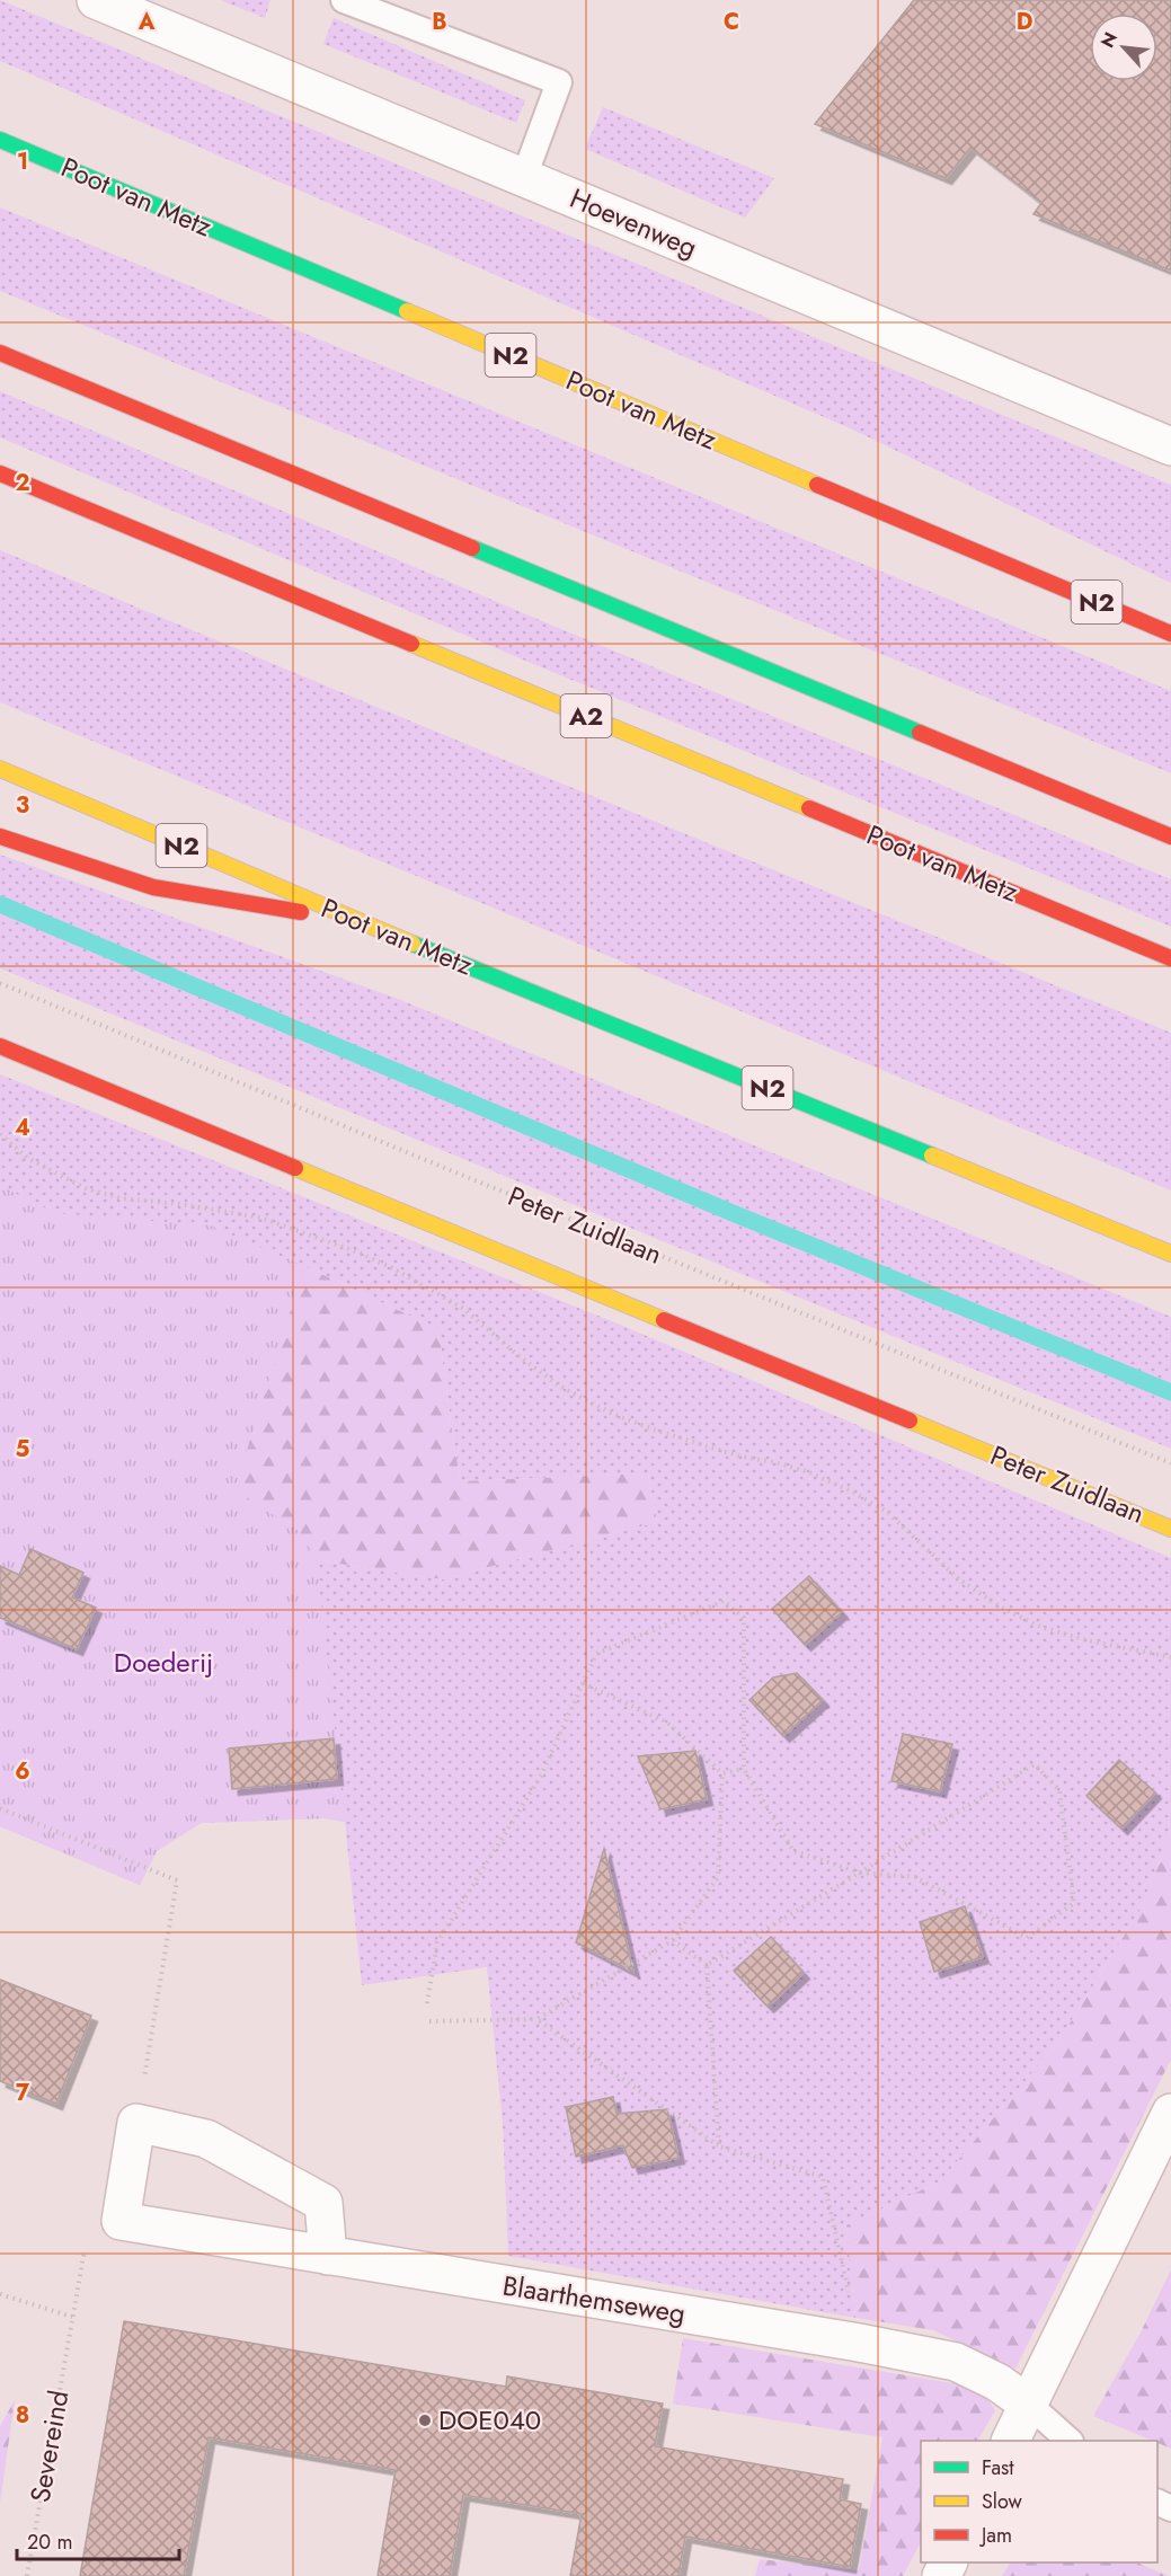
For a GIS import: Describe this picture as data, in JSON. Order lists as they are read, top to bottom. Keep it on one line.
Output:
{"streets":{"main road":["Poot van Metz","N2","A2","Peter Zuidlaan"],"street":["Hoevenweg","Blaarthemseweg"],"path":["Severeind"]},"crossings":[["Poot van Metz","N2"],["Blaarthemseweg","Severeind"]],"parks":["Doederij"],"places":["DOE040"],"legend":["Fast","Slow","Jam"],"scale_bar":"20 m","north":"top left","grid":{"columns":["A","B","C","D"],"rows":["1","2","3","4","5","6","7","8"]}}
